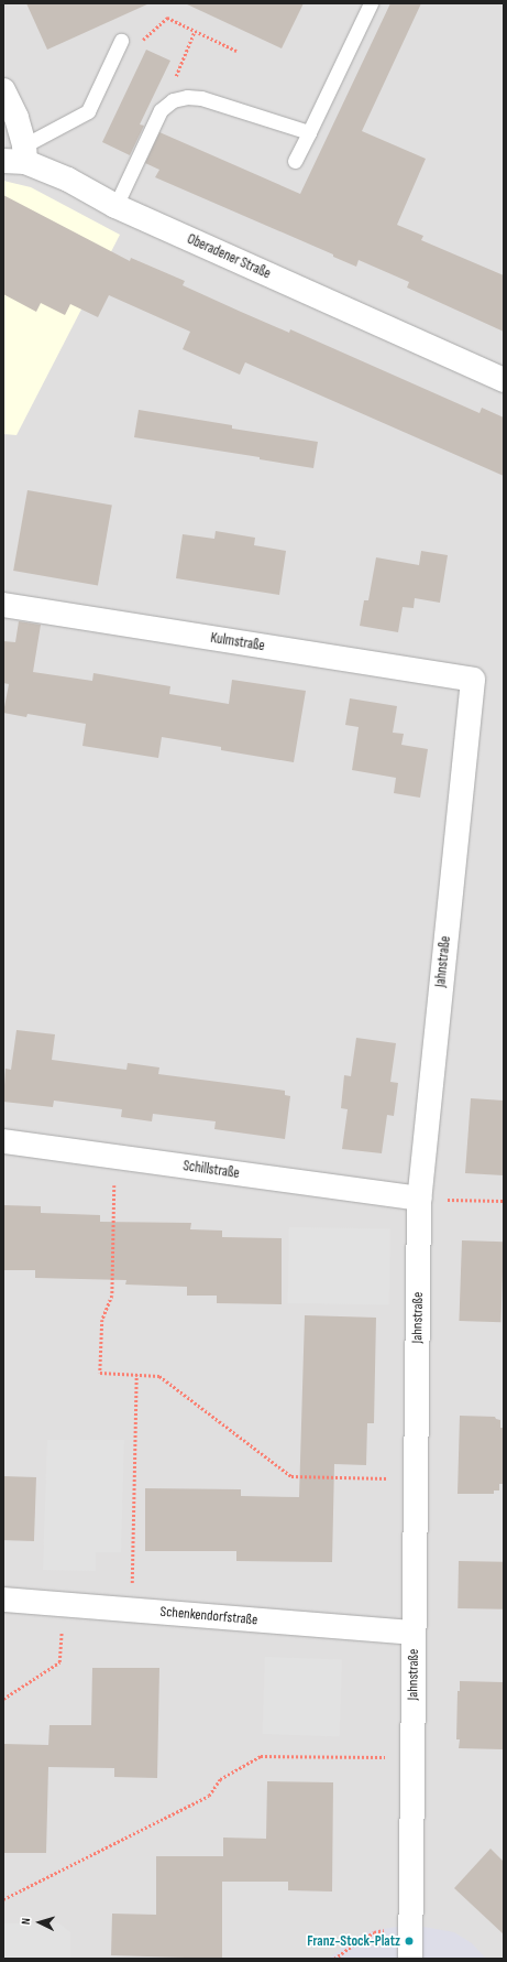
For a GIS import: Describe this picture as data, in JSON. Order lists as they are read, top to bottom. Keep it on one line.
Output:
{"streets":{"street":["Oberadener Straße","Kulmstraße","Jahnstraße","Schillstraße","Schenkendorfstraße"]},"crossings":[["Kulmstraße","Jahnstraße"],["Jahnstraße","Schillstraße"],["Jahnstraße","Schenkendorfstraße"]],"places":["Franz-Stock-Platz"],"north":"left"}
